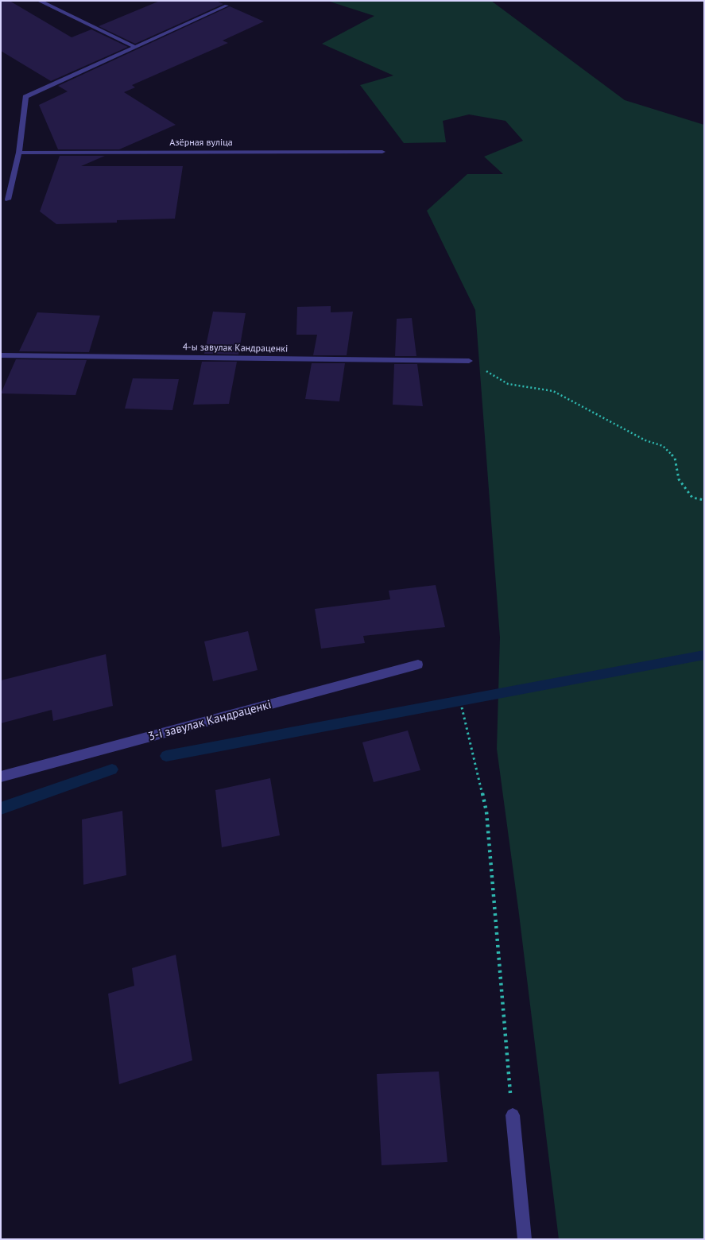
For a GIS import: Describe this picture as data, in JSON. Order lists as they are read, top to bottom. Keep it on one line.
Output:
{"streets":{"street":["Азёрная вуліца","4-ы завулак Кандраценкі","3-і завулак Кандраценкі"]}}
